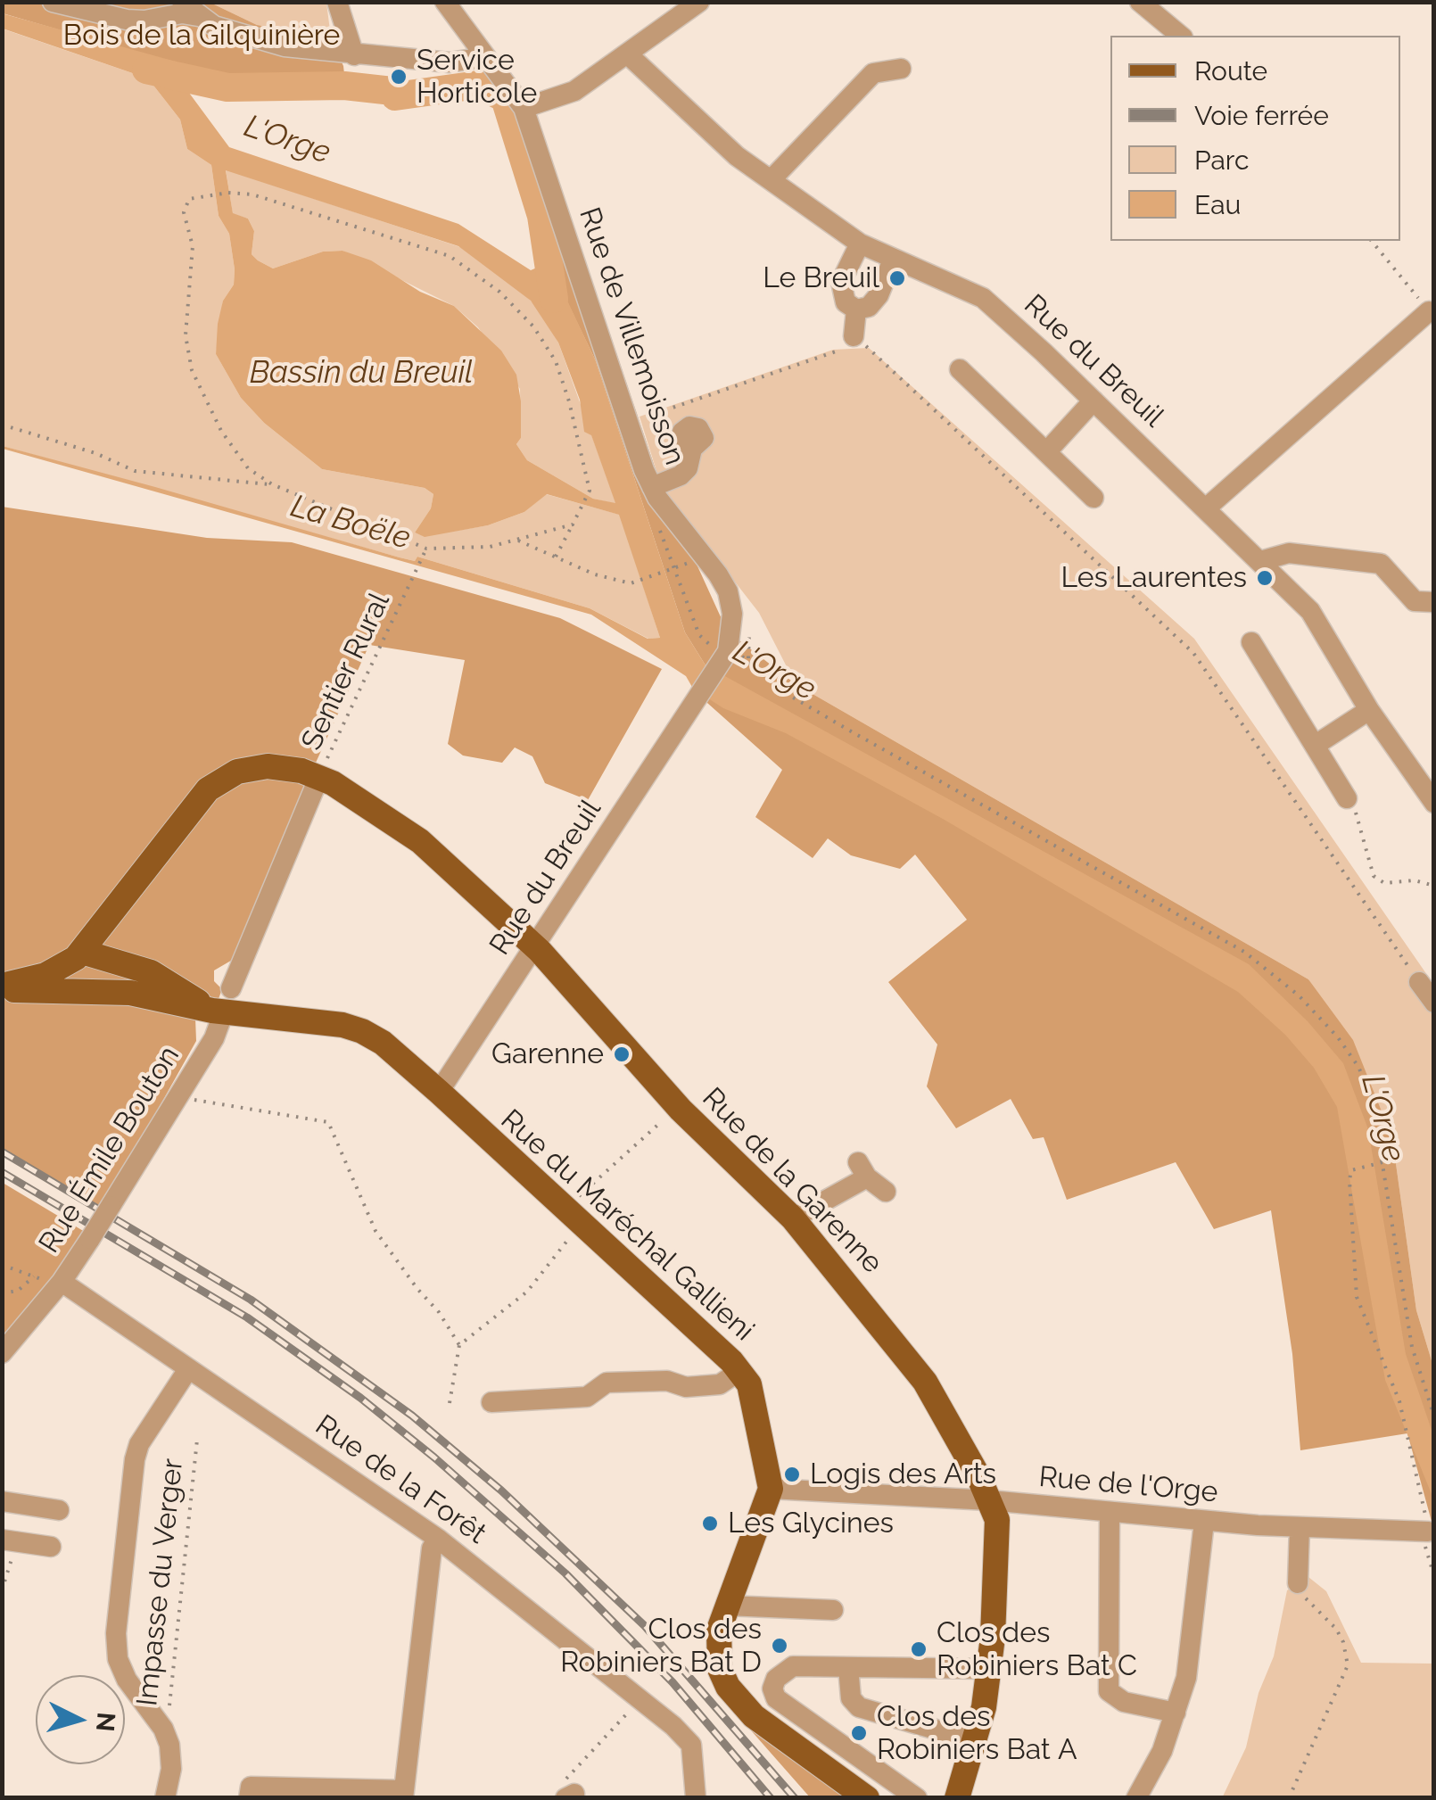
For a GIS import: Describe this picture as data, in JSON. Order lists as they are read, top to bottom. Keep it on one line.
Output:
{"streets":{"main road":["Rue de la Garenne","Rue du Maréchal Gallieni"],"street":["Rue de Villemoisson","Rue du Breuil","Rue Émile Bouton","Rue de la Forêt","Rue de l'Orge"],"path":["Sentier Rural","Impasse du Verger"]},"crossings":[["Rue de Villemoisson","Rue du Breuil"],["Rue du Breuil","Rue de la Garenne"],["Rue du Breuil","Rue du Maréchal Gallieni"],["Sentier Rural","Rue de la Garenne"],["Rue Émile Bouton","Rue du Maréchal Gallieni"],["Rue Émile Bouton","Rue de la Forêt"],["Rue de la Garenne","Rue du Maréchal Gallieni"],["Rue de la Garenne","Rue de l'Orge"],["Rue du Maréchal Gallieni","Rue de l'Orge"]],"water":["L'Orge","Bassin du Breuil","La Boële"],"parks":["Bois de la Gilquinière"],"places":["Service Horticole","Le Breuil","Les Laurentes","Garenne","Logis des Arts","Les Glycines","Clos des Robiniers Bat D","Clos des Robiniers Bat C","Clos des Robiniers Bat A"],"legend":["Route","Voie ferrée","Parc","Eau"],"north":"right"}
